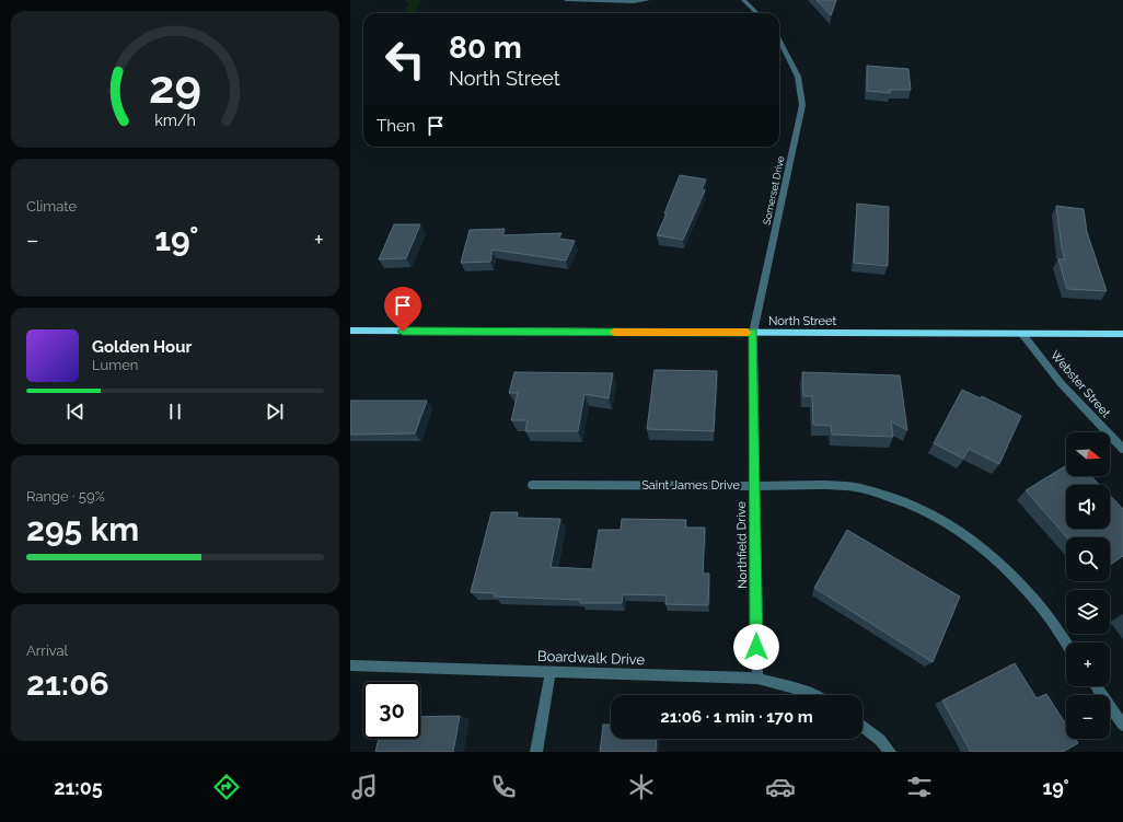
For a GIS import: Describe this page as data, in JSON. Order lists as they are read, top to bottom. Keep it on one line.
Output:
{"streets":{"main road":["North Street"],"street":["Somerset Drive","Webster Street","Saint James Drive","Northfield Drive","Boardwalk Drive"]},"crossings":[["Somerset Drive","North Street"],["Somerset Drive","Northfield Drive"],["North Street","Webster Street"],["North Street","Northfield Drive"],["Saint James Drive","Northfield Drive"],["Northfield Drive","Boardwalk Drive"]],"north":"right","page":{"turn":["80 m","North Street"],"then":"Then","tile":["Climate",["Range · 59%","295 km"],["Arrival","21:06"]],"heat":["−","19°","+"],"song":["Golden Hour","Lumen"],"map_buttons":["+","−"],"limit":"30","trip":"21:06 · 1 min · 170 m","tabs":["21:05","19°"],"gauge":["29","km/h"]}}
